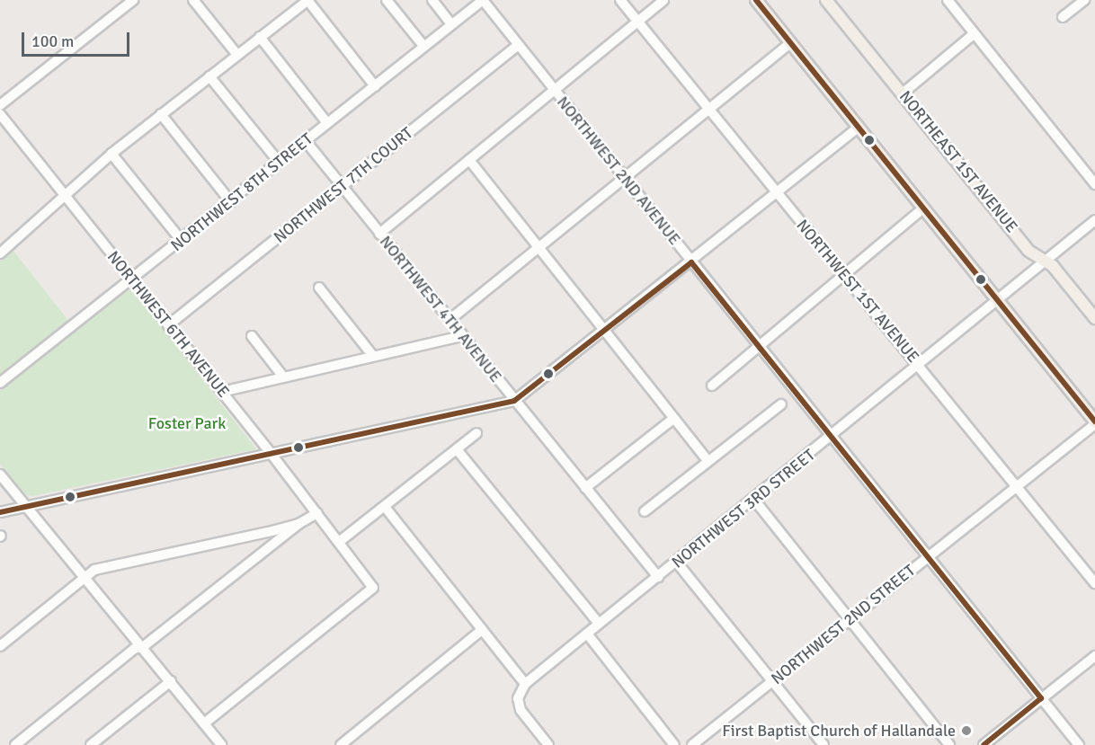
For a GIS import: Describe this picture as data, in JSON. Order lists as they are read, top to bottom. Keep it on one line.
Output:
{"streets":{"main road":["NORTHEAST 1ST AVENUE"],"street":["NORTHWEST 2ND AVENUE","NORTHWEST 7TH COURT","NORTHWEST 8TH STREET","NORTHWEST 1ST AVENUE","NORTHWEST 4TH AVENUE","NORTHWEST 6TH AVENUE","NORTHWEST 3RD STREET","NORTHWEST 2ND STREET"]},"crossings":[["NORTHEAST 1ST AVENUE","NORTHWEST 3RD STREET"],["NORTHWEST 2ND AVENUE","NORTHWEST 7TH COURT"],["NORTHWEST 2ND AVENUE","NORTHWEST 8TH STREET"],["NORTHWEST 2ND AVENUE","NORTHWEST 3RD STREET"],["NORTHWEST 2ND AVENUE","NORTHWEST 2ND STREET"],["NORTHWEST 7TH COURT","NORTHWEST 4TH AVENUE"],["NORTHWEST 7TH COURT","NORTHWEST 6TH AVENUE"],["NORTHWEST 8TH STREET","NORTHWEST 4TH AVENUE"],["NORTHWEST 8TH STREET","NORTHWEST 6TH AVENUE"],["NORTHWEST 1ST AVENUE","NORTHWEST 3RD STREET"],["NORTHWEST 1ST AVENUE","NORTHWEST 2ND STREET"],["NORTHWEST 4TH AVENUE","NORTHWEST 3RD STREET"]],"parks":["Foster Park"],"places":["First Baptist Church of Hallandale"],"scale_bar":"100 m"}
